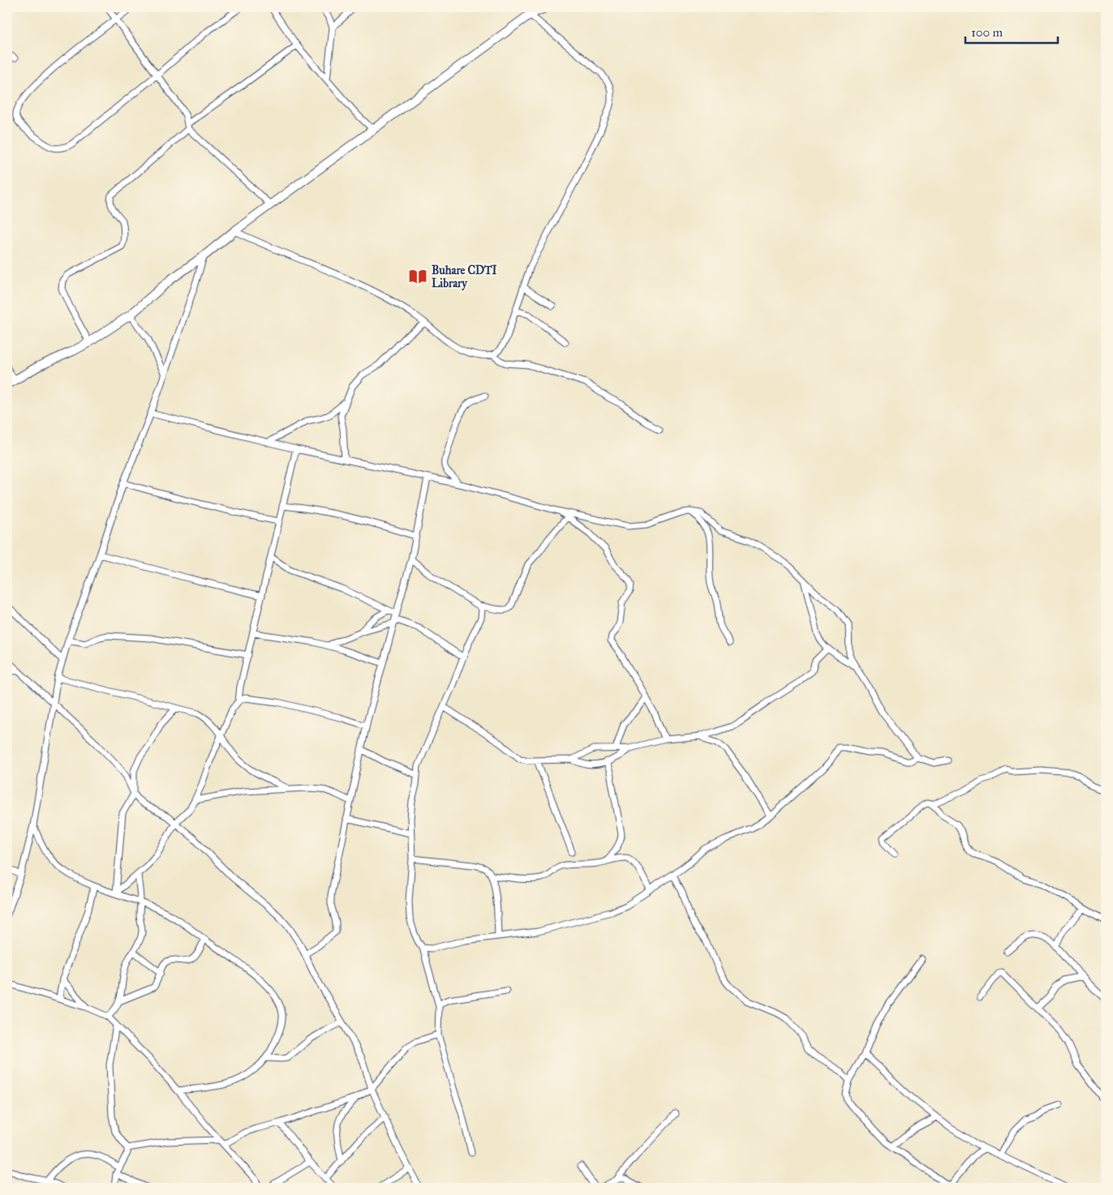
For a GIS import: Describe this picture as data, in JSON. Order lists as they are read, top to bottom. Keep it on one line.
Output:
{"places":{"library":["Buhare CDTI Library"]},"scale_bar":"100 m"}
